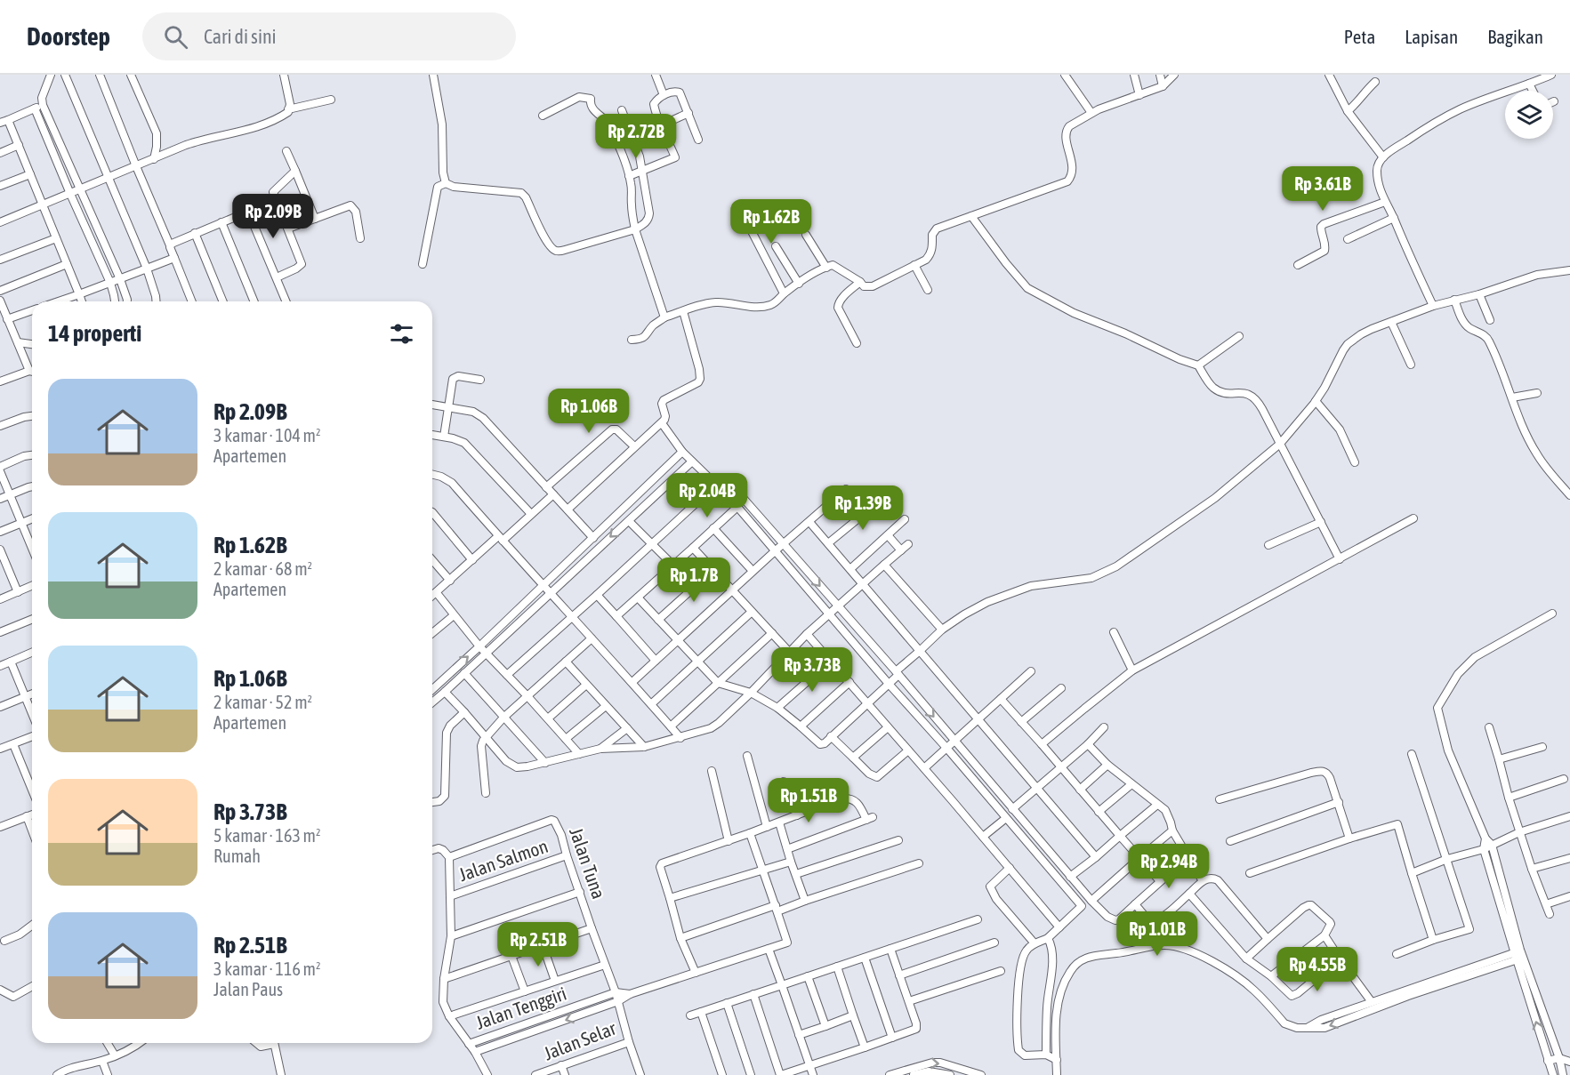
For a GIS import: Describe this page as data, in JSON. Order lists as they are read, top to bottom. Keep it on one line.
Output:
{"streets":{"street":["Jalan Salmon","Jalan Tuna","Jalan Tenggiri","Jalan Selar"]},"crossings":[["Jalan Salmon","Jalan Tuna"],["Jalan Tuna","Jalan Tenggiri"],["Jalan Tuna","Jalan Selar"],["Jalan Tenggiri","Jalan Selar"]],"page":{"header":"Doorstep","search":"Cari di sini","nav":["Peta","Lapisan","Bagikan"],"price":["Rp 2.72B","Rp 3.61B","Rp 2.09B","Rp 1.62B","Rp 1.06B","Rp 2.04B","Rp 1.39B","Rp 1.7B","Rp 3.73B","Rp 1.51B","Rp 2.94B","Rp 1.01B","Rp 2.51B","Rp 4.55B"],"heading":"14 properti","list":[{"name":"Rp 2.09B","note":"3 kamar · 104 m² · Apartemen"},{"name":"Rp 1.62B","note":"2 kamar · 68 m² · Apartemen"},{"name":"Rp 1.06B","note":"2 kamar · 52 m² · Apartemen"},{"name":"Rp 3.73B","note":"5 kamar · 163 m² · Rumah"},{"name":"Rp 2.51B","note":"3 kamar · 116 m² · Jalan Paus"}]}}
